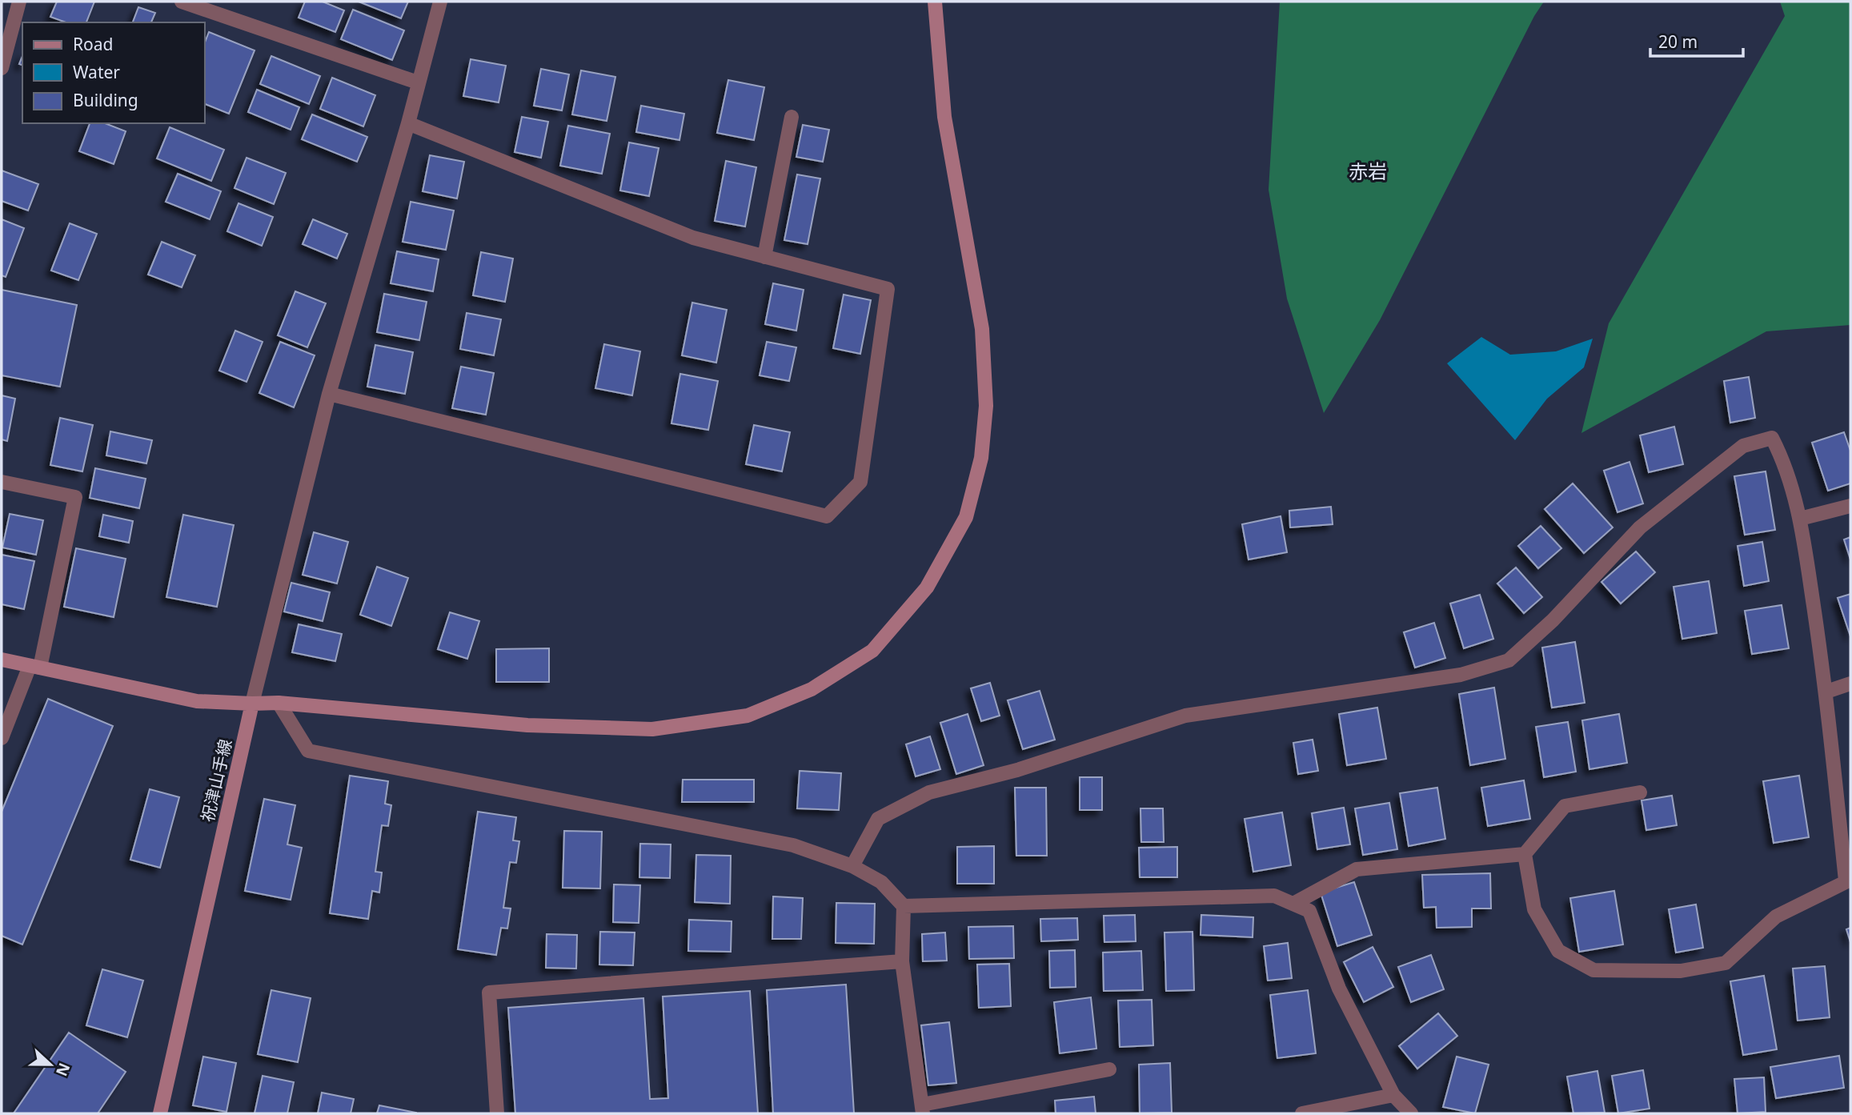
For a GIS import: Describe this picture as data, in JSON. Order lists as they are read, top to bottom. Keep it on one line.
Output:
{"streets":{"street":["祝津山手線"]},"districts":["赤岩"],"legend":["Road","Water","Building"],"scale_bar":"20 m","north":"right"}
